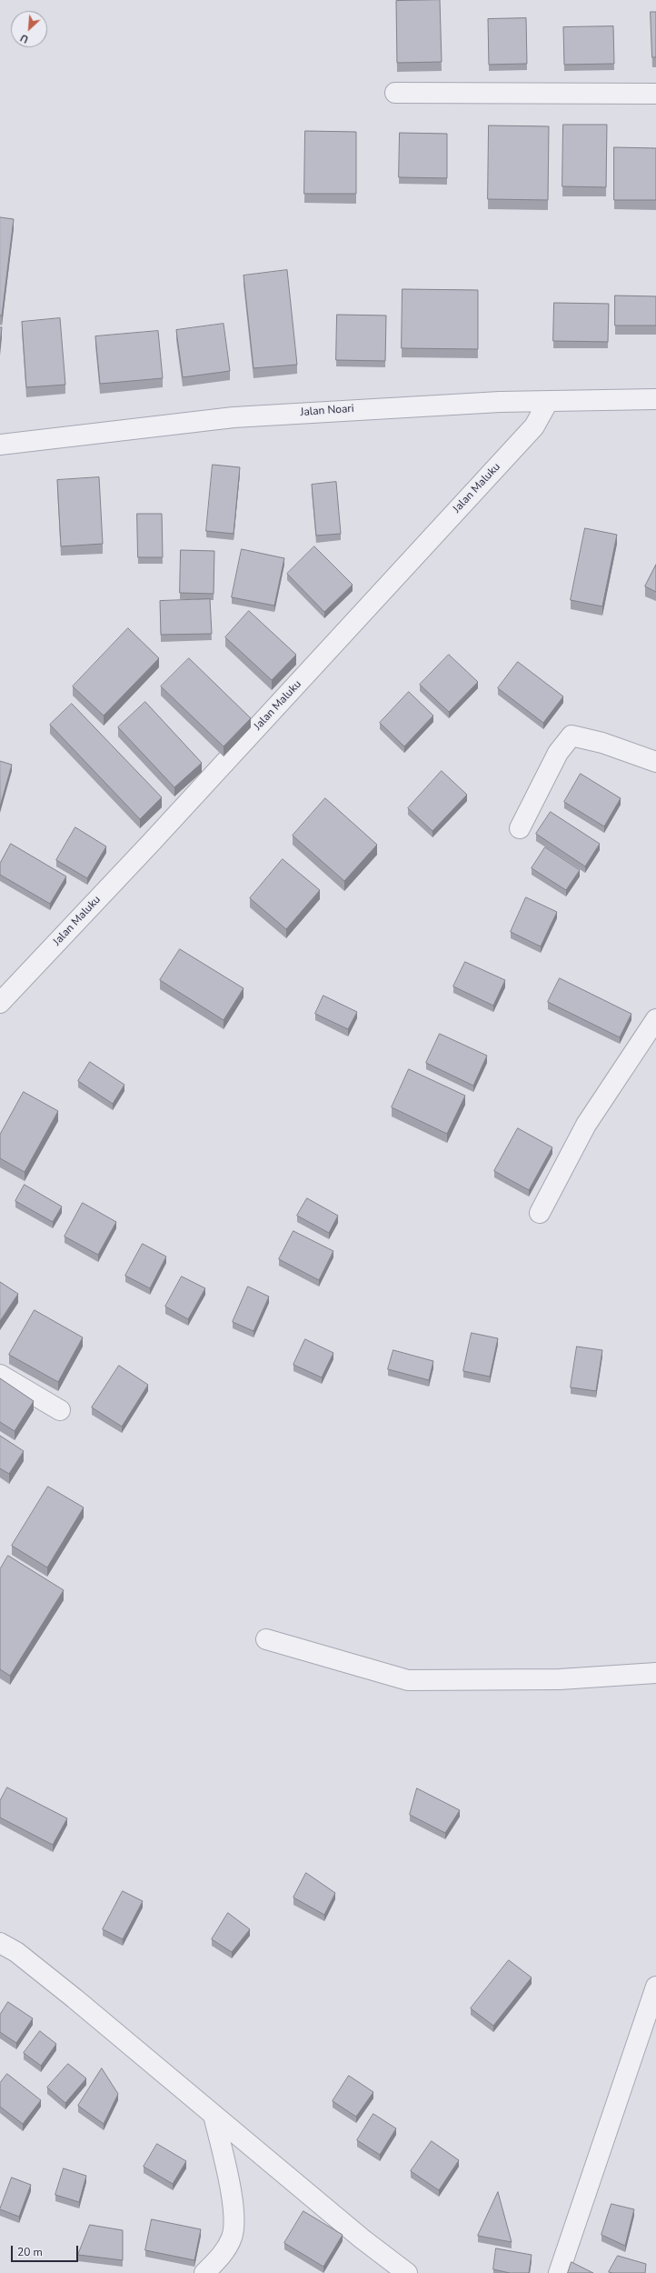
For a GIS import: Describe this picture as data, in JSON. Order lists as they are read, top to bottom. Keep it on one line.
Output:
{"streets":{"street":["Jalan Noari","Jalan Maluku"]},"crossings":[["Jalan Noari","Jalan Maluku"]],"scale_bar":"20 m","north":"bottom left"}
